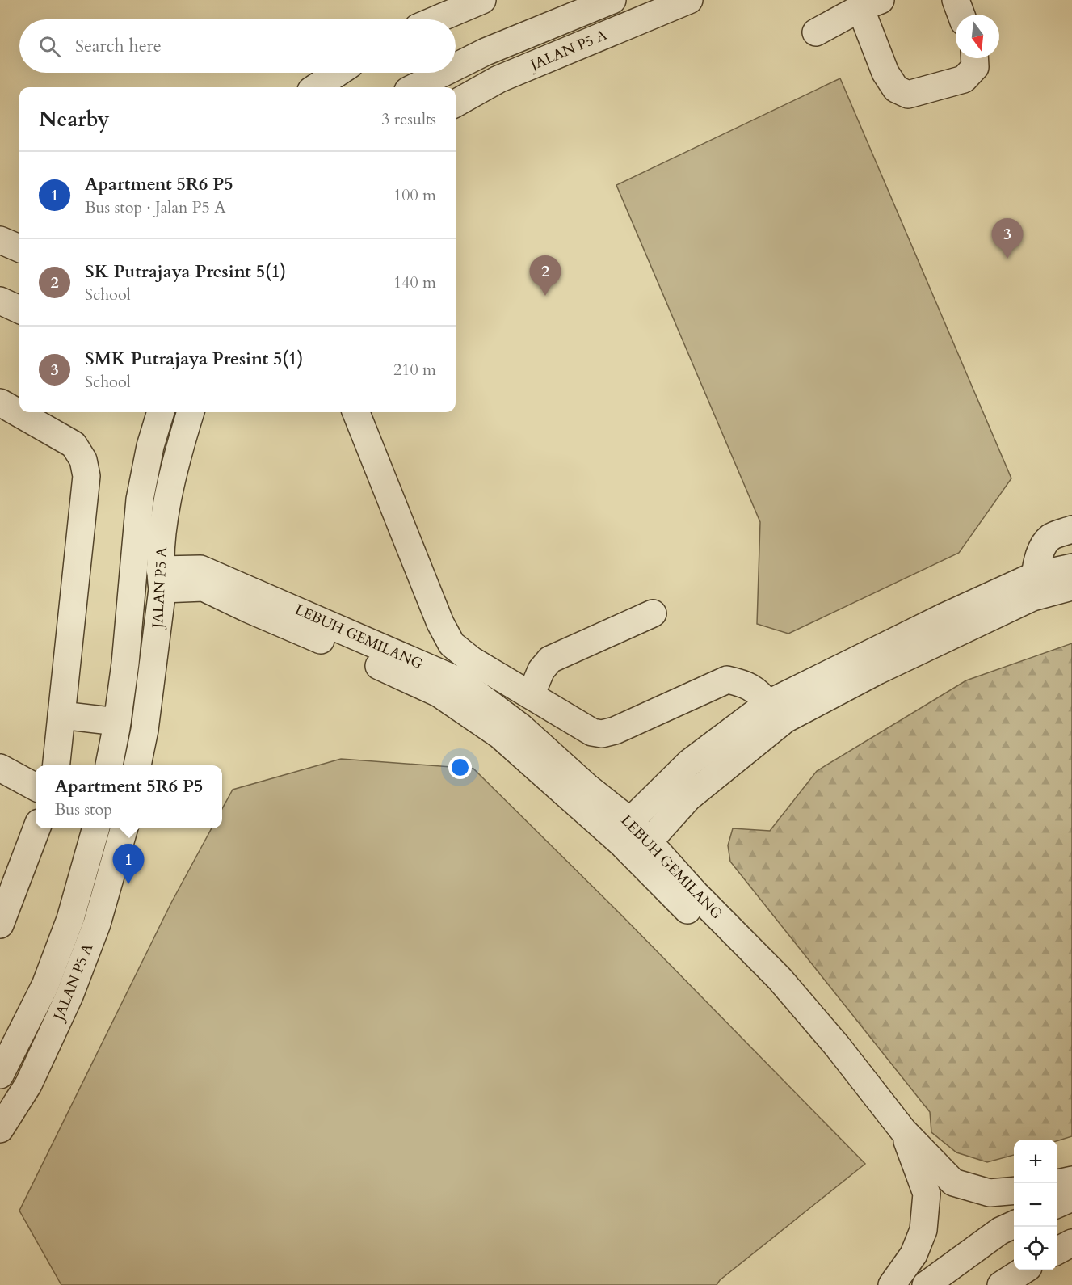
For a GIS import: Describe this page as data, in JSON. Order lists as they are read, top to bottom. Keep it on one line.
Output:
{"streets":{"street":["JALAN P5 A","LEBUH GEMILANG"]},"crossings":[["JALAN P5 A","LEBUH GEMILANG"]],"north":"bottom","page":{"search":"Search here","heading":["Nearby","3 results"],"list":[{"mark":"1","name":"Apartment 5R6 P5","note":"Bus stop · Jalan P5 A","value":"100 m"},{"mark":"2","name":"SK Putrajaya Presint 5(1)","note":"School","value":"140 m"},{"mark":"3","name":"SMK Putrajaya Presint 5(1)","note":"School","value":"210 m"}],"pins":["3","2","1"],"popup":["Apartment 5R6 P5","Bus stop"],"map_buttons":["+","−"]}}
